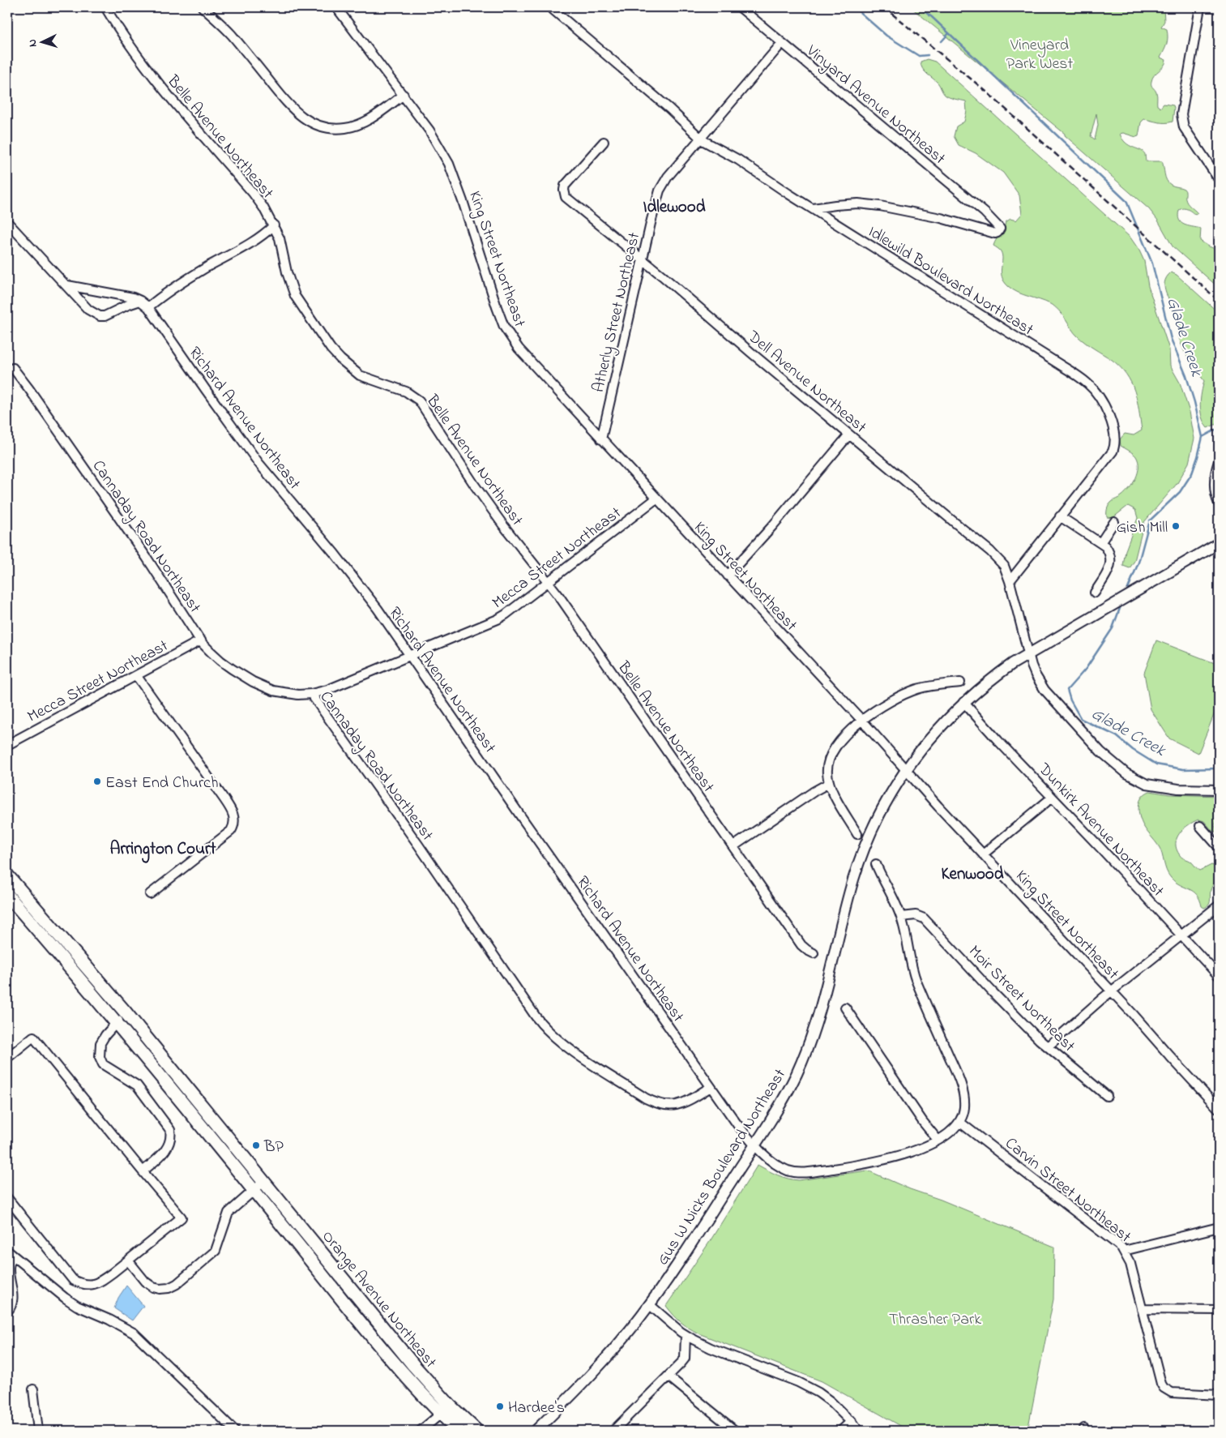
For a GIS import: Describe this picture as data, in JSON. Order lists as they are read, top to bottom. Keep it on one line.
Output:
{"streets":{"highway":["Orange Avenue Northeast"],"main road":["Gus W Nicks Boulevard Northeast"],"street":["Vinyard Avenue Northeast","Belle Avenue Northeast","King Street Northeast","Idlewild Boulevard Northeast","Atherly Street Northeast","Dell Avenue Northeast","Richard Avenue Northeast","Cannaday Road Northeast","Mecca Street Northeast","Dunkirk Avenue Northeast","Moir Street Northeast","Carvin Street Northeast"]},"crossings":[["Vinyard Avenue Northeast","Idlewild Boulevard Northeast"],["Vinyard Avenue Northeast","Atherly Street Northeast"],["Belle Avenue Northeast","Mecca Street Northeast"],["King Street Northeast","Atherly Street Northeast"],["King Street Northeast","Mecca Street Northeast"],["King Street Northeast","Gus W Nicks Boulevard Northeast"],["Idlewild Boulevard Northeast","Atherly Street Northeast"],["Idlewild Boulevard Northeast","Dell Avenue Northeast"],["Atherly Street Northeast","Dell Avenue Northeast"],["Richard Avenue Northeast","Cannaday Road Northeast"],["Richard Avenue Northeast","Mecca Street Northeast"],["Richard Avenue Northeast","Gus W Nicks Boulevard Northeast"],["Richard Avenue Northeast","Carvin Street Northeast"],["Cannaday Road Northeast","Mecca Street Northeast"],["Dunkirk Avenue Northeast","Gus W Nicks Boulevard Northeast"]],"districts":["Idlewood","Arrington Court","Kenwood"],"water":["Glade Creek"],"parks":["Vineyard Park West","Thrasher Park"],"places":["Gish Mill","East End Church","BP","Hardee's"],"north":"left"}
